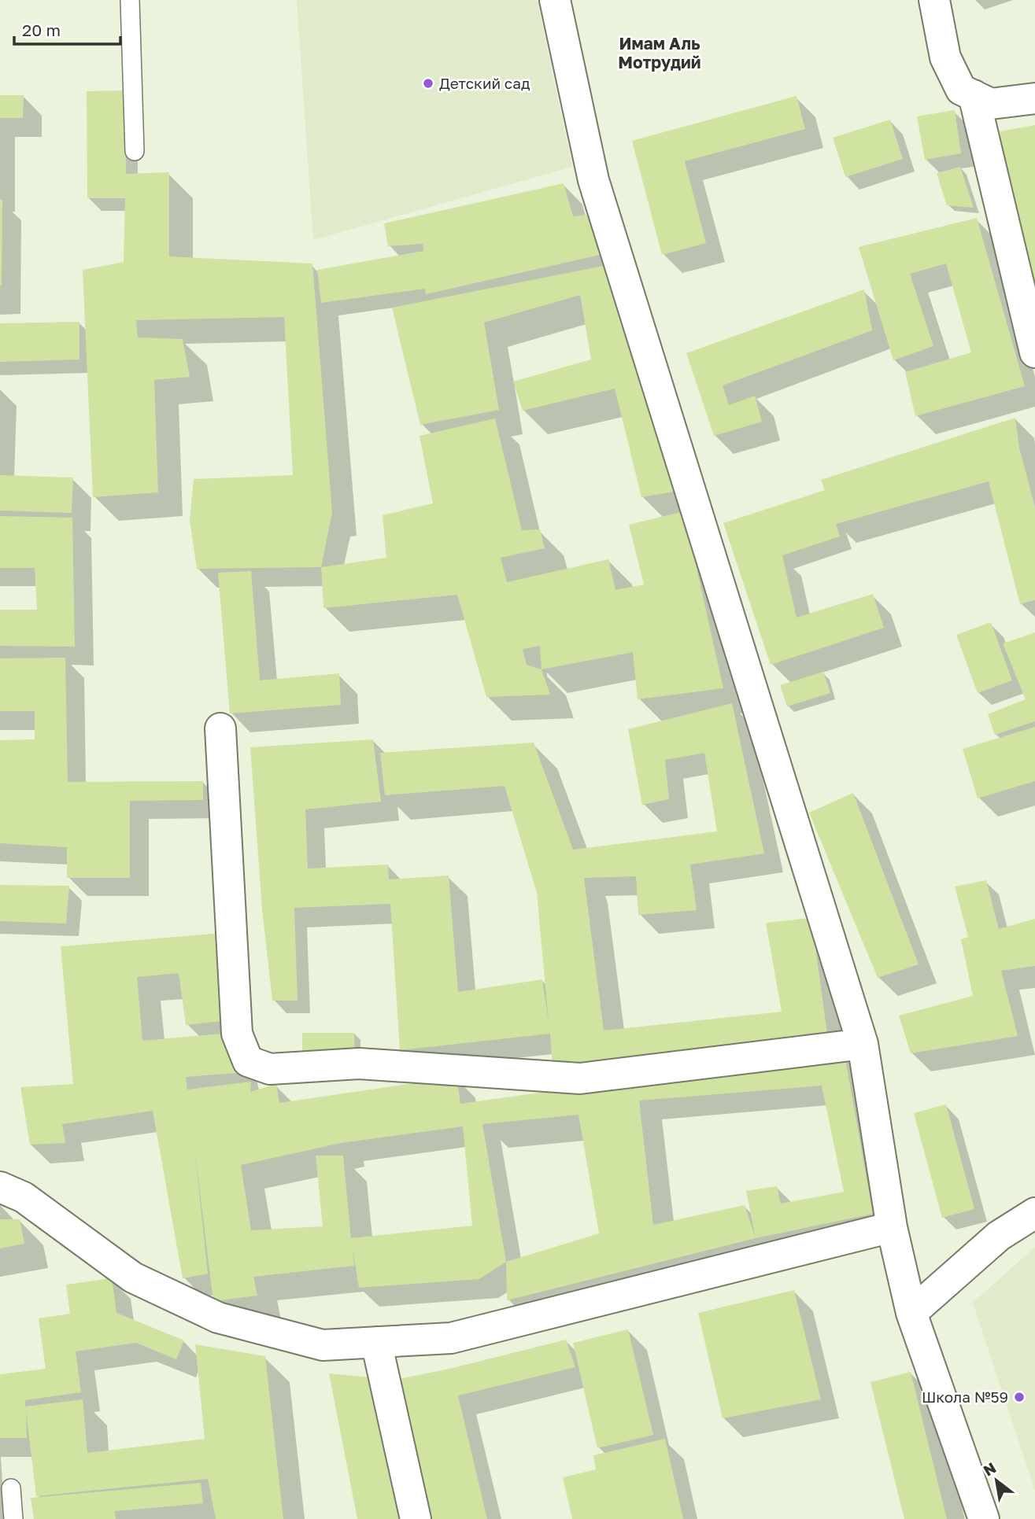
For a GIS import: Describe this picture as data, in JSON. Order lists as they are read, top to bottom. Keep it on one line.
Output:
{"districts":["Имам Аль Мотрудий"],"places":["Детский сад","Школа №59"],"scale_bar":"20 m","north":"top left"}
